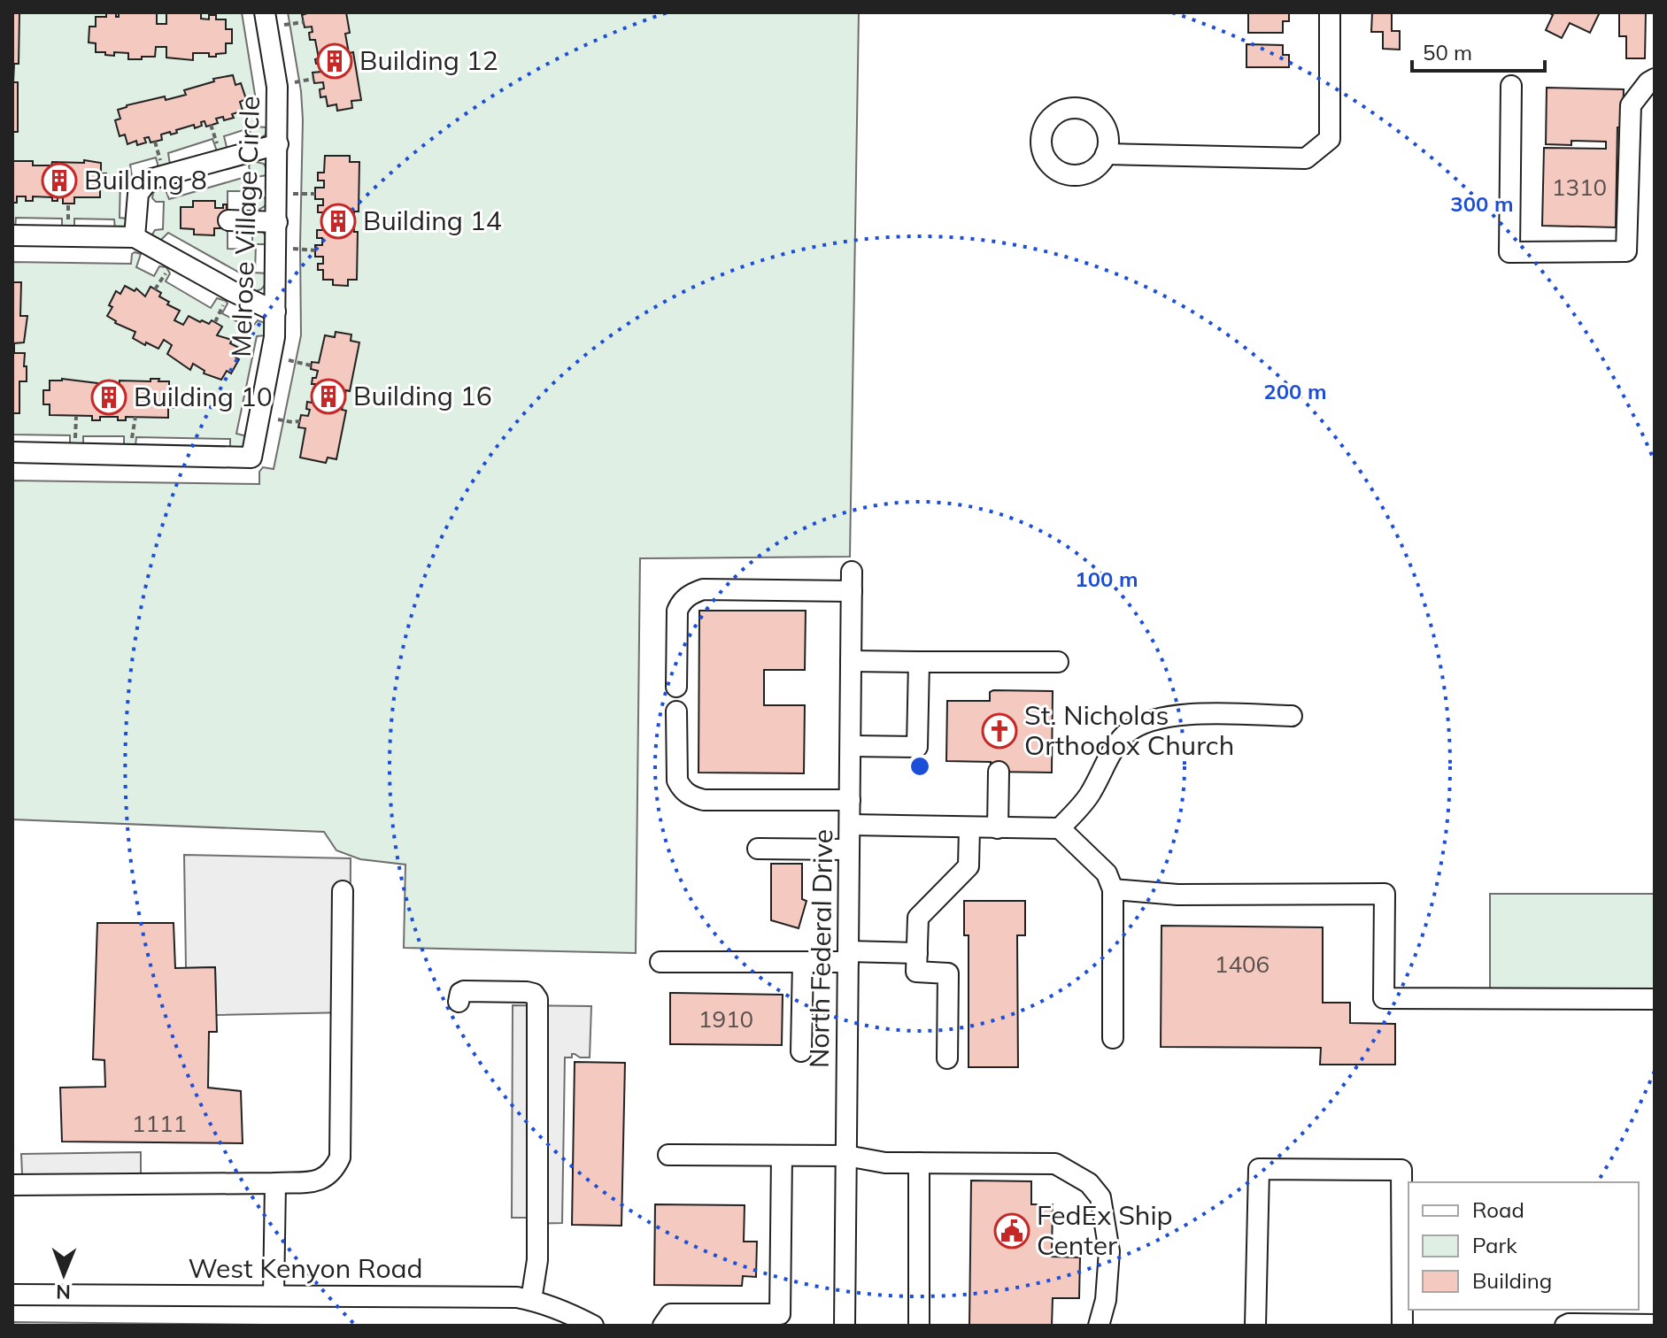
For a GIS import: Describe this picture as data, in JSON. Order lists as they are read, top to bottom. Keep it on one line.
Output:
{"streets":{"street":["Melrose Village Circle","North Federal Drive","West Kenyon Road"]},"places":{"building":["Building 12","Building 8","Building 14","Building 16","Building 10"],"church":["St. Nicholas Orthodox Church"],"public building":["FedEx Ship Center"]},"house_numbers":["1310","1406","1910","1111"],"legend":["Road","Park","Building"],"scale_bar":"50 m","north":"bottom","rings":["300 m","200 m","100 m"]}
